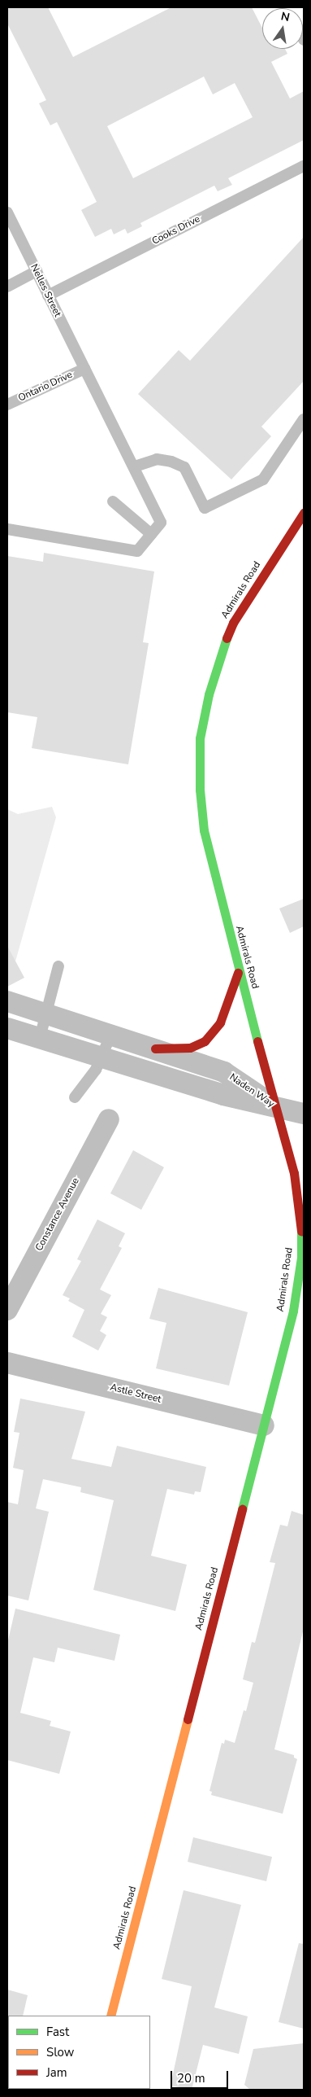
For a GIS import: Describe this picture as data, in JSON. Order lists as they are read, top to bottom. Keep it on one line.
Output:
{"streets":{"main road":["Admirals Road"],"street":["Naden Way","Constance Avenue","Astle Street"],"lane":["Cooks Drive","Nelles Street","Ontario Drive"]},"crossings":[["Cooks Drive","Nelles Street"],["Nelles Street","Ontario Drive"],["Admirals Road","Naden Way"],["Admirals Road","Astle Street"]],"legend":["Fast","Slow","Jam"],"scale_bar":"20 m","north":"top"}
